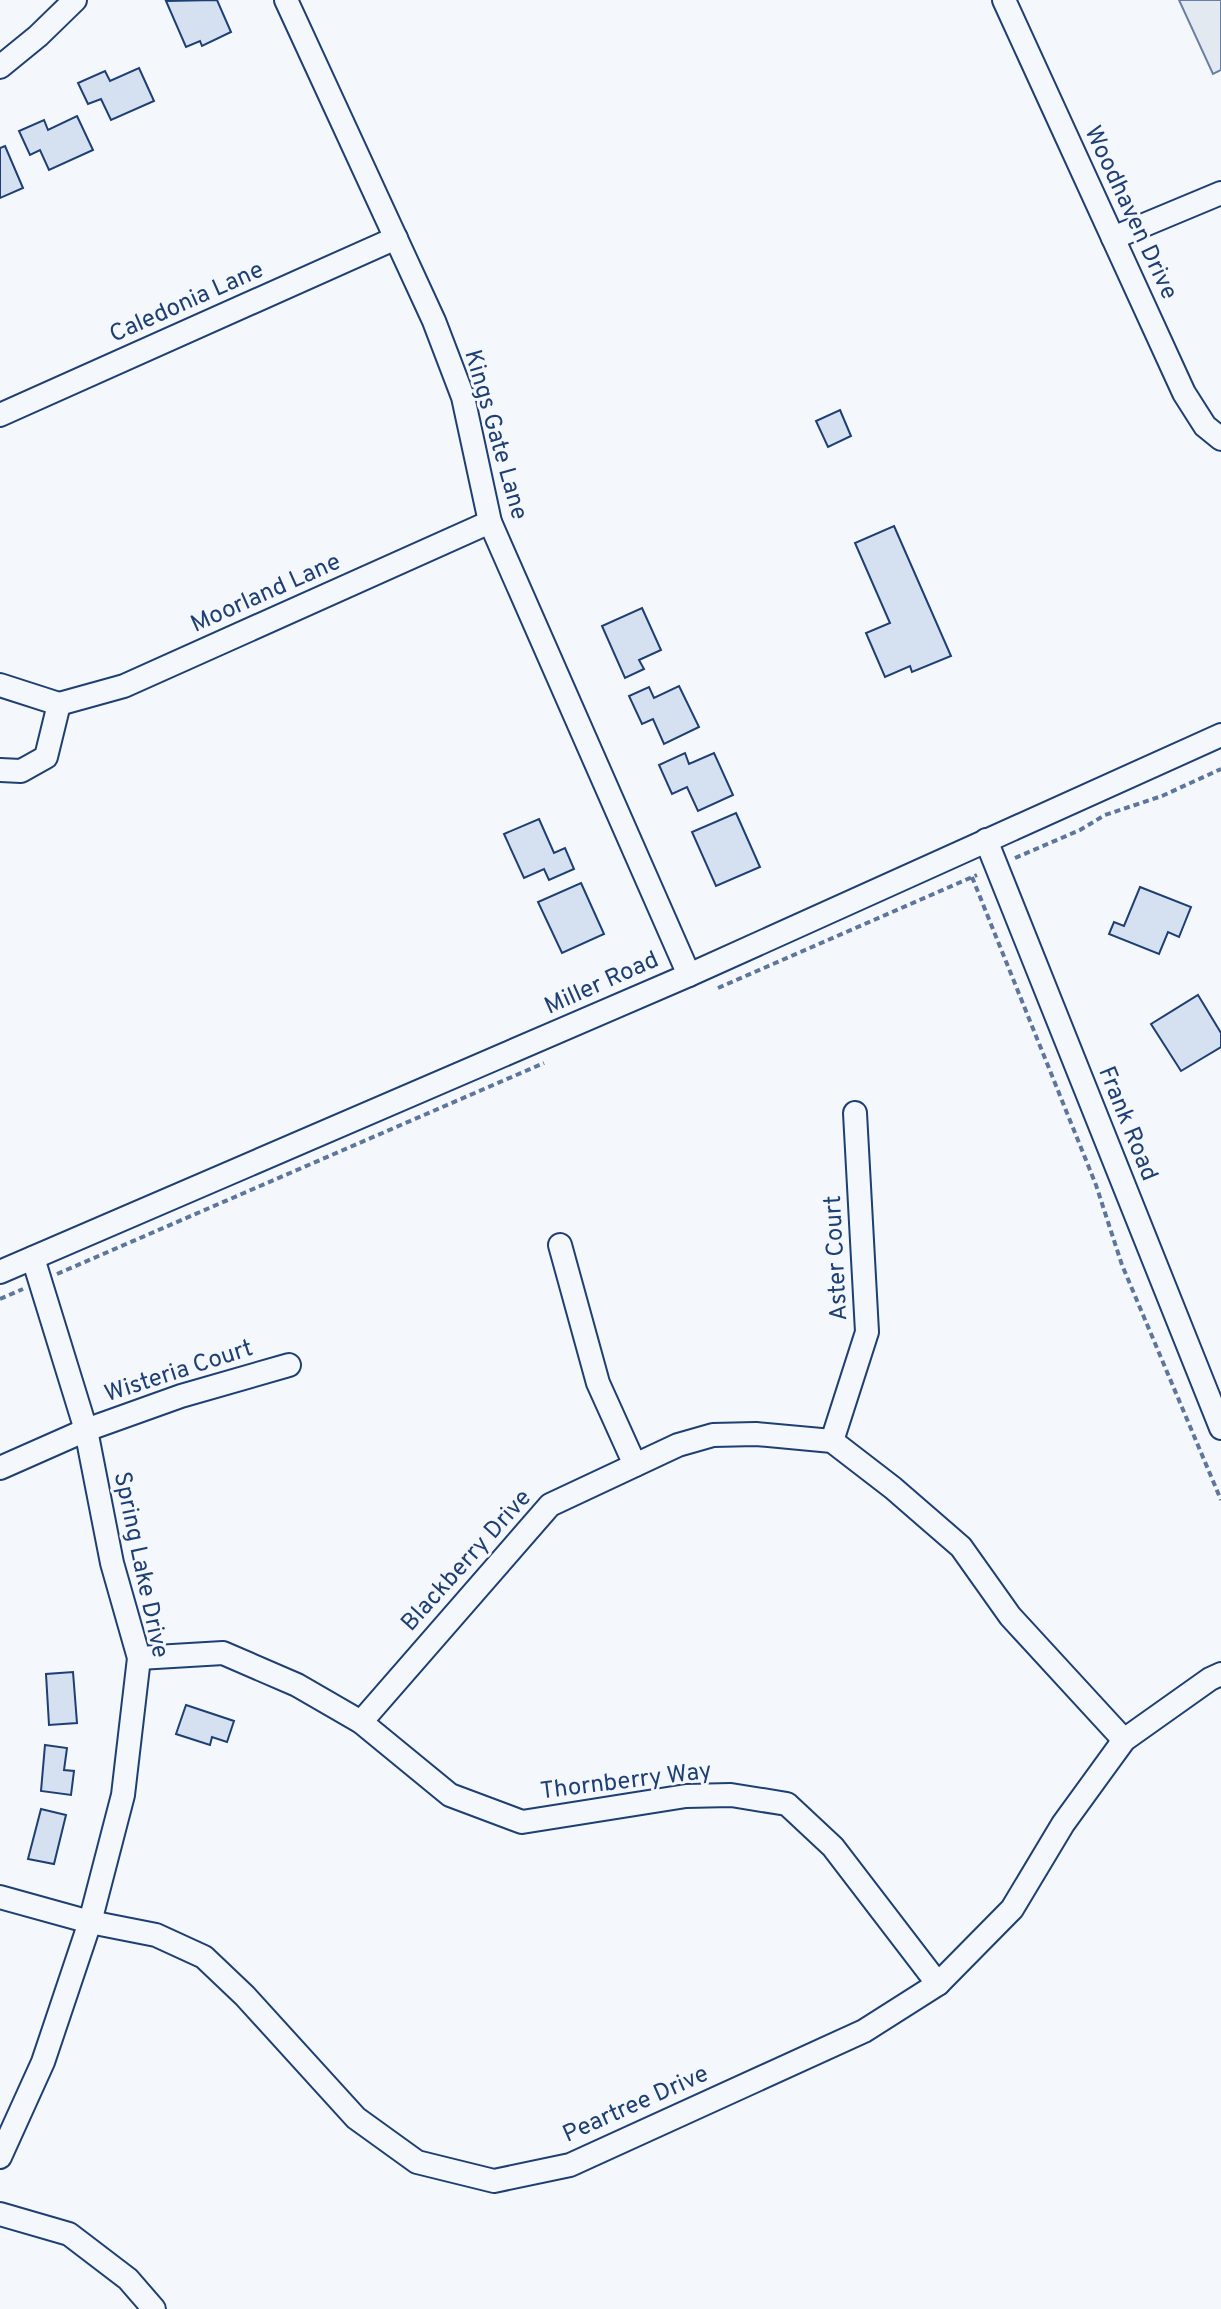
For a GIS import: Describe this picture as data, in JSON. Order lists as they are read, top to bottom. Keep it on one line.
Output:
{"streets":{"street":["Woodhaven Drive","Caledonia Lane","Kings Gate Lane","Moorland Lane","Miller Road","Frank Road","Aster Court","Wisteria Court","Blackberry Drive","Spring Lake Drive","Thornberry Way","Peartree Drive"]},"crossings":[["Caledonia Lane","Kings Gate Lane"],["Kings Gate Lane","Moorland Lane"],["Kings Gate Lane","Miller Road"],["Miller Road","Frank Road"],["Miller Road","Spring Lake Drive"],["Aster Court","Blackberry Drive"],["Wisteria Court","Spring Lake Drive"],["Blackberry Drive","Thornberry Way"],["Spring Lake Drive","Thornberry Way"],["Spring Lake Drive","Peartree Drive"],["Thornberry Way","Peartree Drive"]]}
